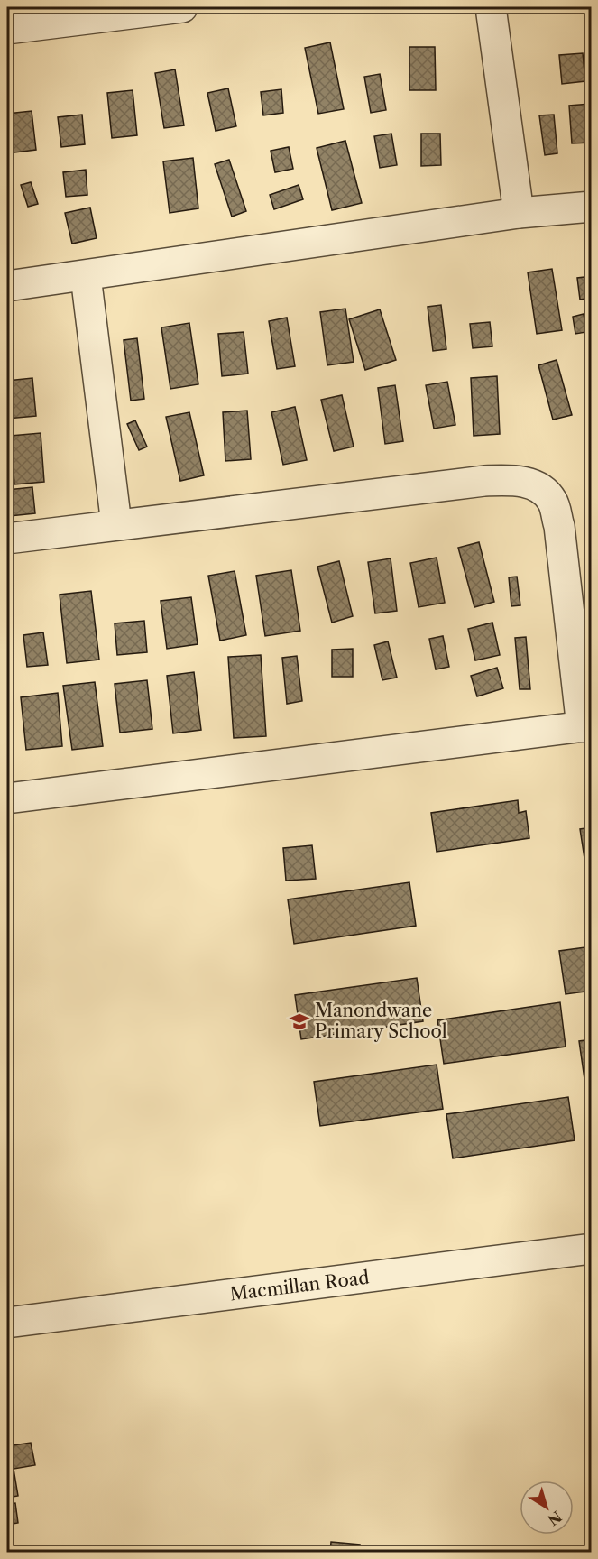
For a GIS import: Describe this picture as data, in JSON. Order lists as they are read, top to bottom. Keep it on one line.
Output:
{"streets":{"street":["Macmillan Road"]},"places":{"school or university":["Manondwane Primary School"]},"north":"bottom right"}
